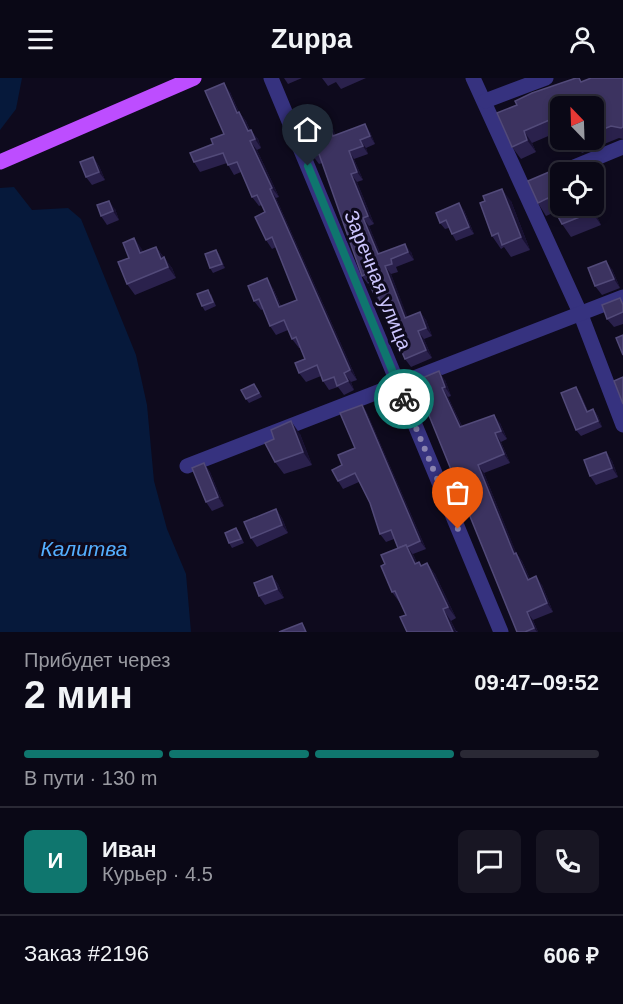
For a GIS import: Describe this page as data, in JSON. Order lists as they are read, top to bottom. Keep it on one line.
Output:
{"streets":{"street":["Заречная улица"]},"water":["Калитва"],"north":"top left","page":{"header":"Zuppa","heading":["2 мин","Прибудет через","09:47–09:52"],"panel":["Иван","Курьер · 4.5","Заказ #2196","606 ₽"],"bar":"В пути · 130 m","round":"И"}}
